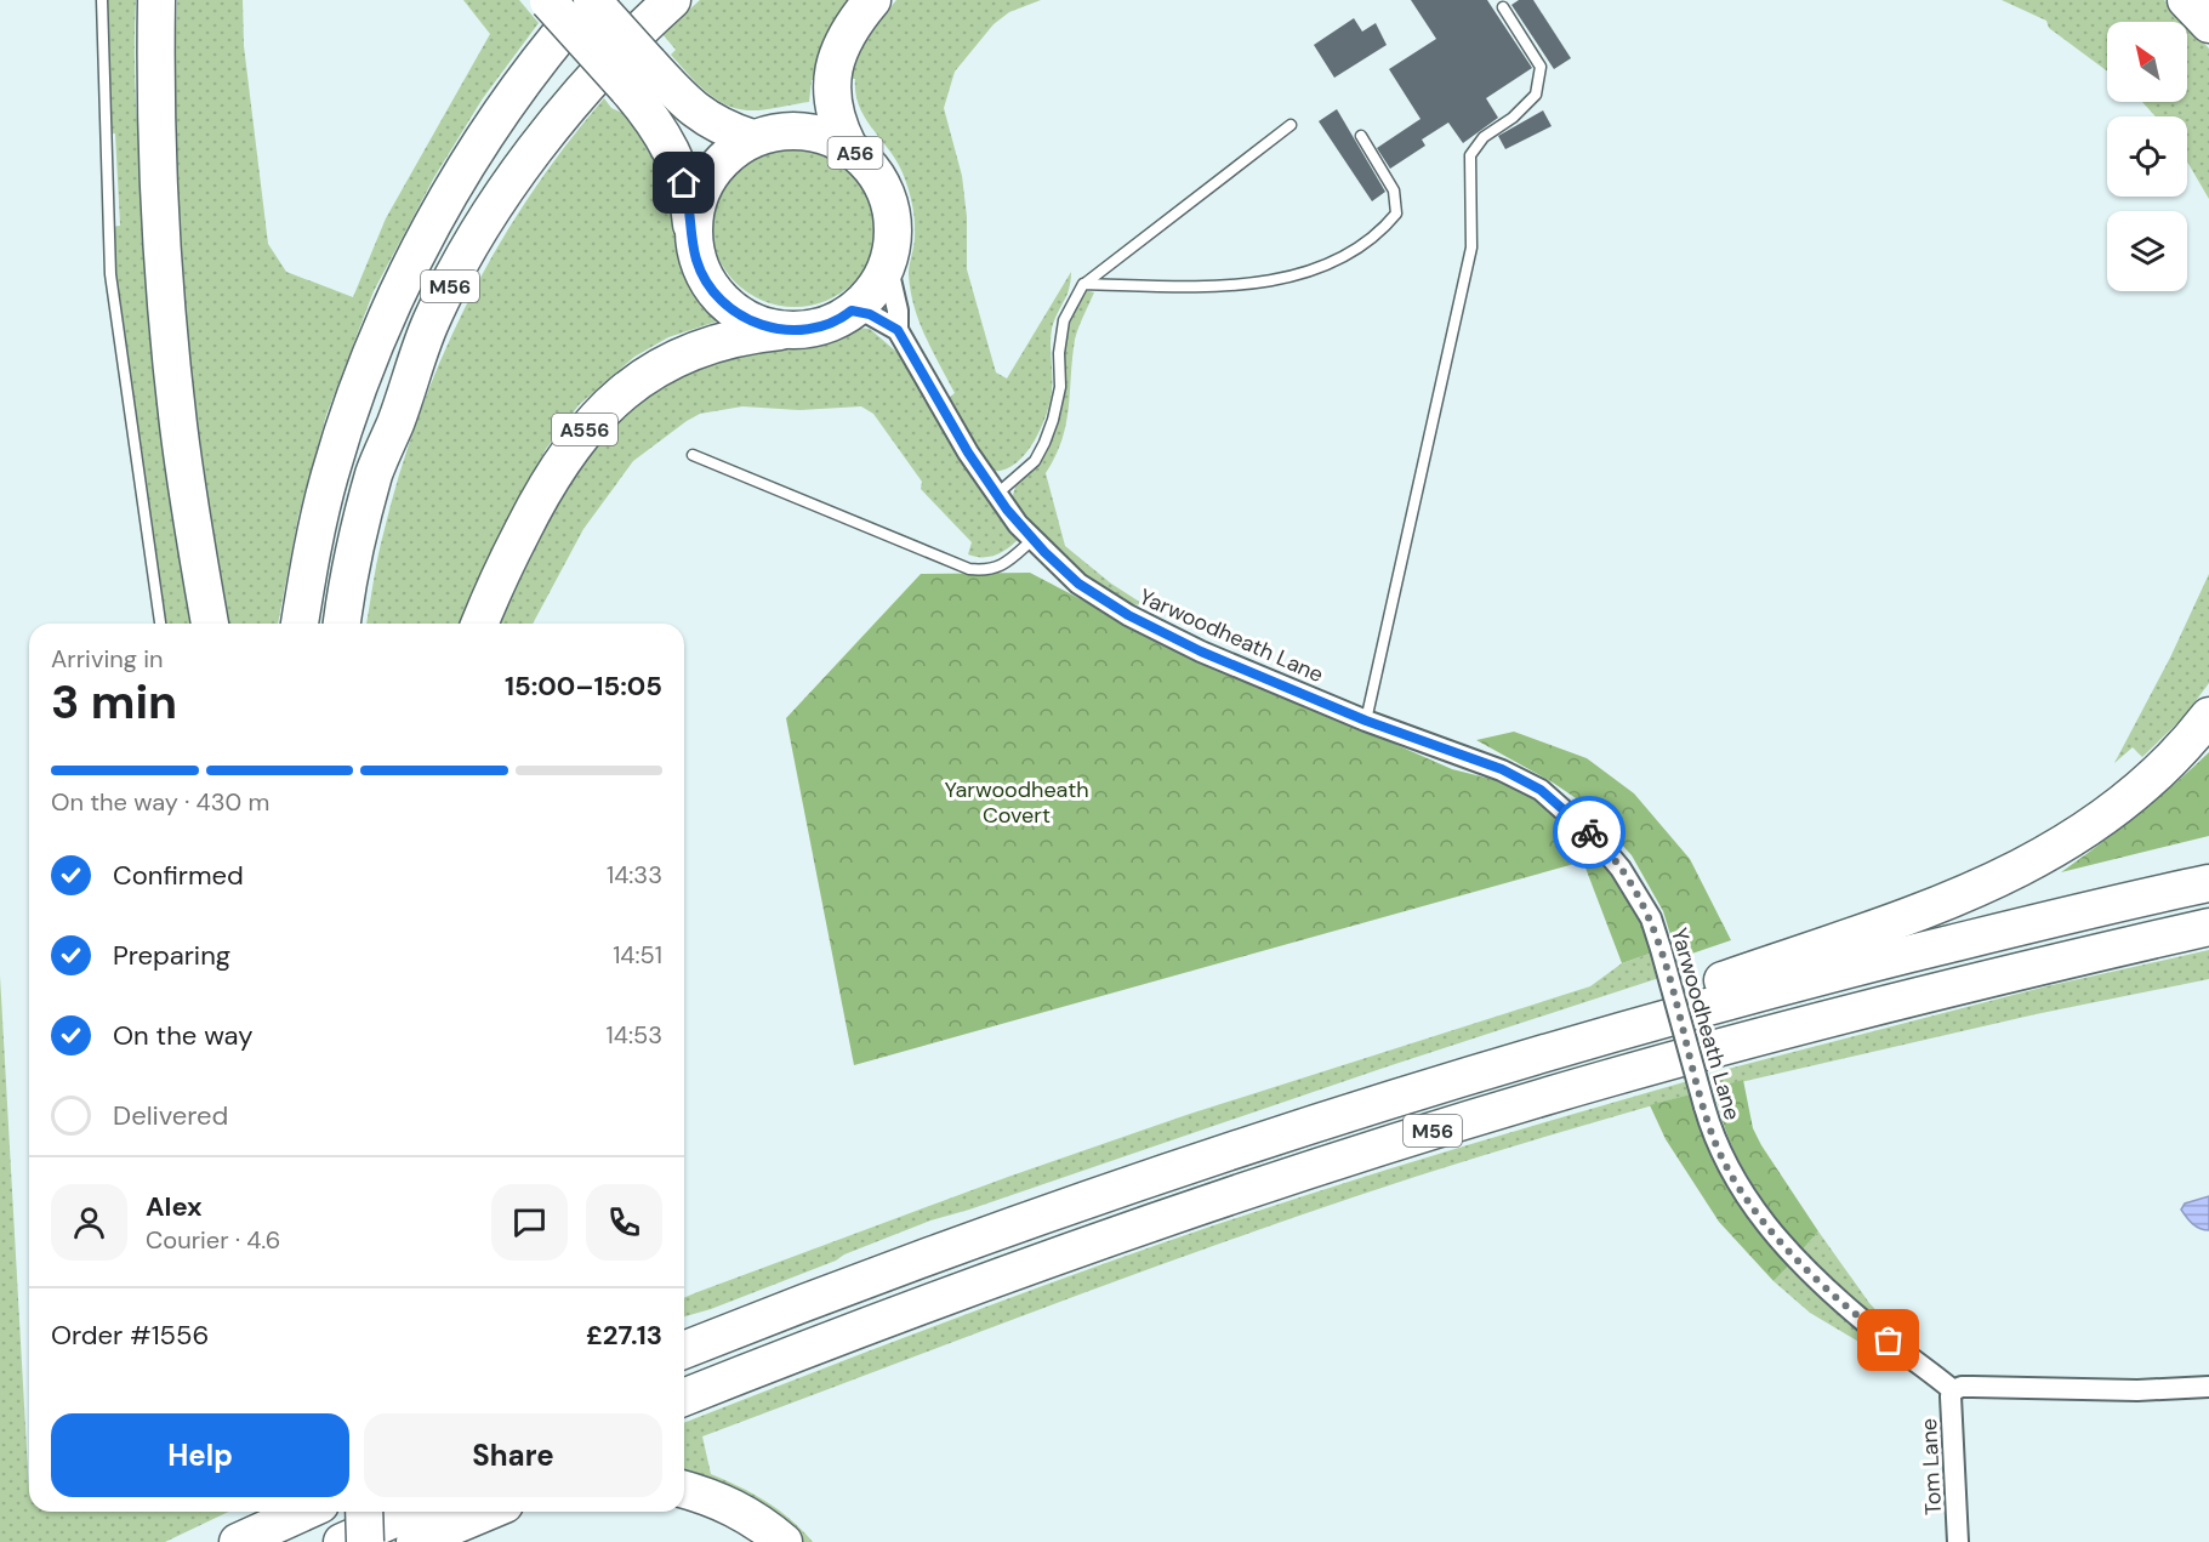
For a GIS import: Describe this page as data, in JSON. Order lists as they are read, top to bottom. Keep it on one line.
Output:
{"streets":{"highway":["A56","M56","A556"],"street":["Yarwoodheath Lane","Tom Lane"]},"crossings":[["A56","M56"],["A56","A556"],["A56","Yarwoodheath Lane"],["A556","Yarwoodheath Lane"],["Yarwoodheath Lane","Tom Lane"]],"parks":["Yarwoodheath Covert"],"north":"top left","page":{"heading":["3 min","Arriving in","15:00–15:05"],"panel":["Alex","Courier · 4.6","Order #1556","£27.13"],"bar":"On the way · 430 m","list":[["Confirmed","14:33"],["Preparing","14:51"],["On the way","14:53"],"Delivered"],"buttons":["Help","Share"]}}
